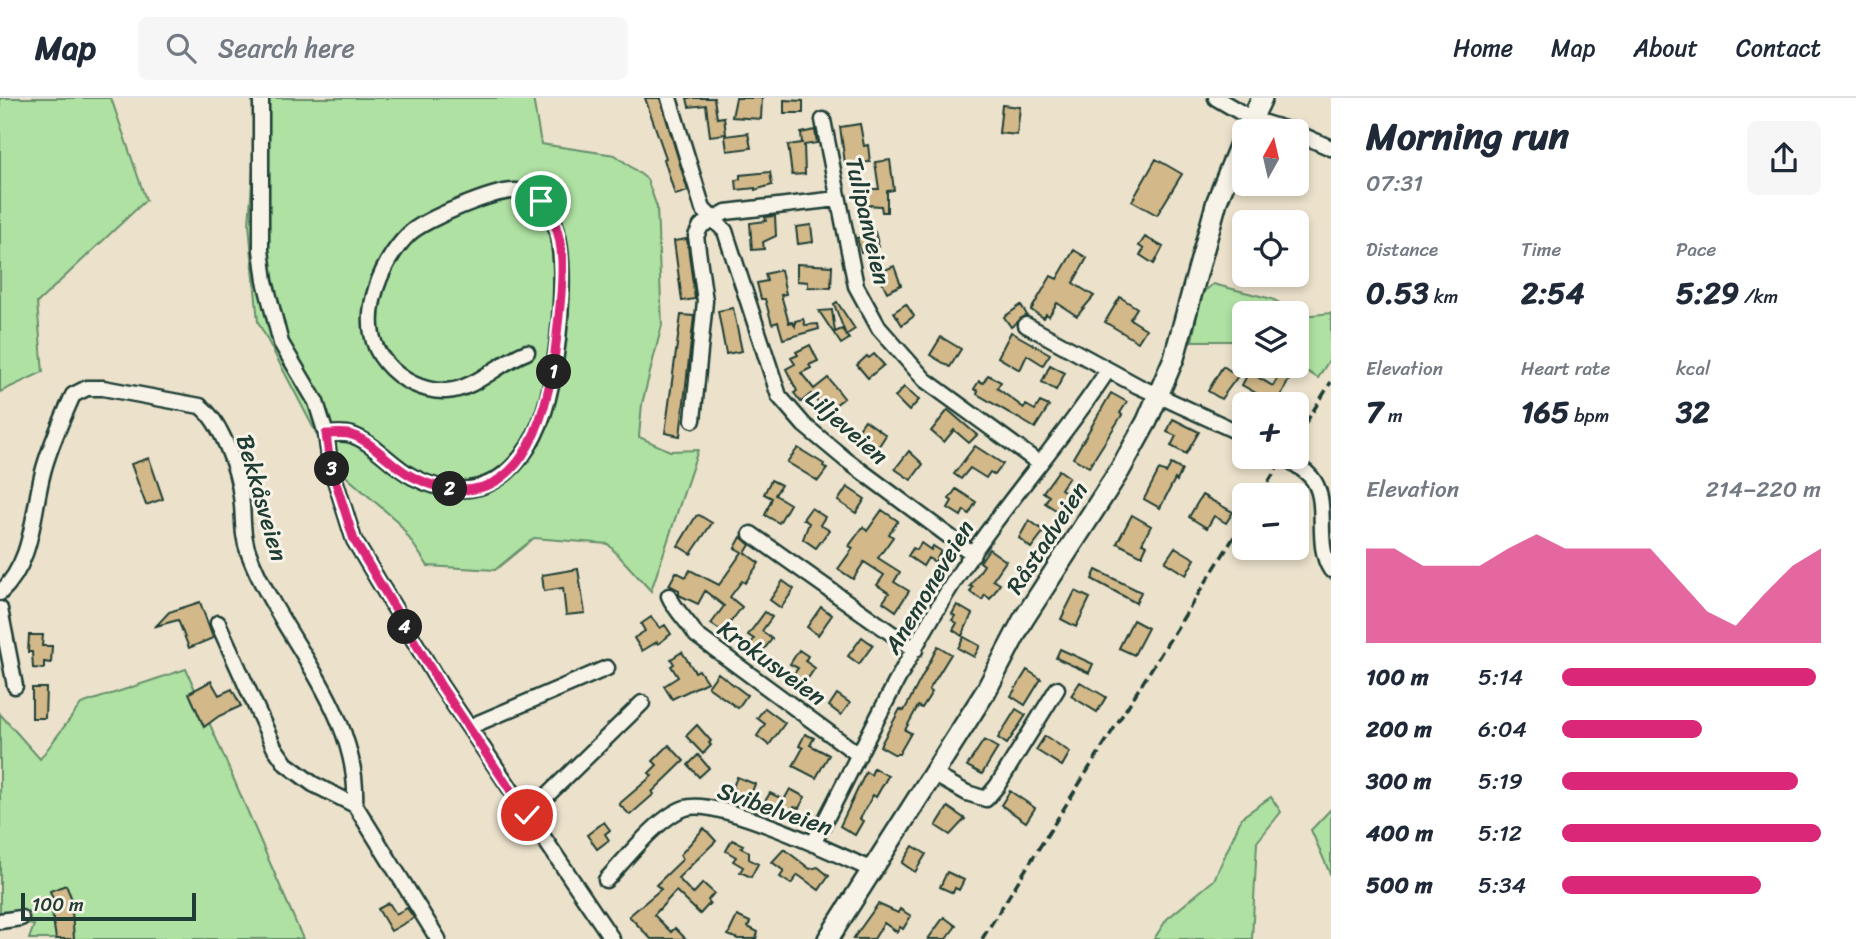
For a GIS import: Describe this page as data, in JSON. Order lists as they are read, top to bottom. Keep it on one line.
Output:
{"streets":{"main road":["Råstadveien"],"street":["Tulipanveien","Liljeveien","Bekkåsveien","Anemoneveien","Krokusveien","Svibelveien"]},"crossings":[["Tulipanveien","Anemoneveien"],["Liljeveien","Anemoneveien"],["Råstadveien","Svibelveien"],["Anemoneveien","Krokusveien"],["Anemoneveien","Svibelveien"]],"scale_bar":"100 m","north":"top","page":{"header":"Map","search":"Search here","nav":["Home","Map","About","Contact"],"heading":["Morning run","07:31"],"map_buttons":["+","−"],"stats":[["Distance","0.53 km"],["Time","2:54"],["Pace","5:29 /km"],["Elevation","7 m"],["Heart rate","165 bpm"],["kcal","32"]],"pins":["1","3","2","4"],"chart":["Elevation","214–220 m"],"list":[{"name":"100 m","note":"5:14"},{"name":"200 m","note":"6:04"},{"name":"300 m","note":"5:19"},{"name":"400 m","note":"5:12"},{"name":"500 m","note":"5:34"}],"scale":"100 m"}}
